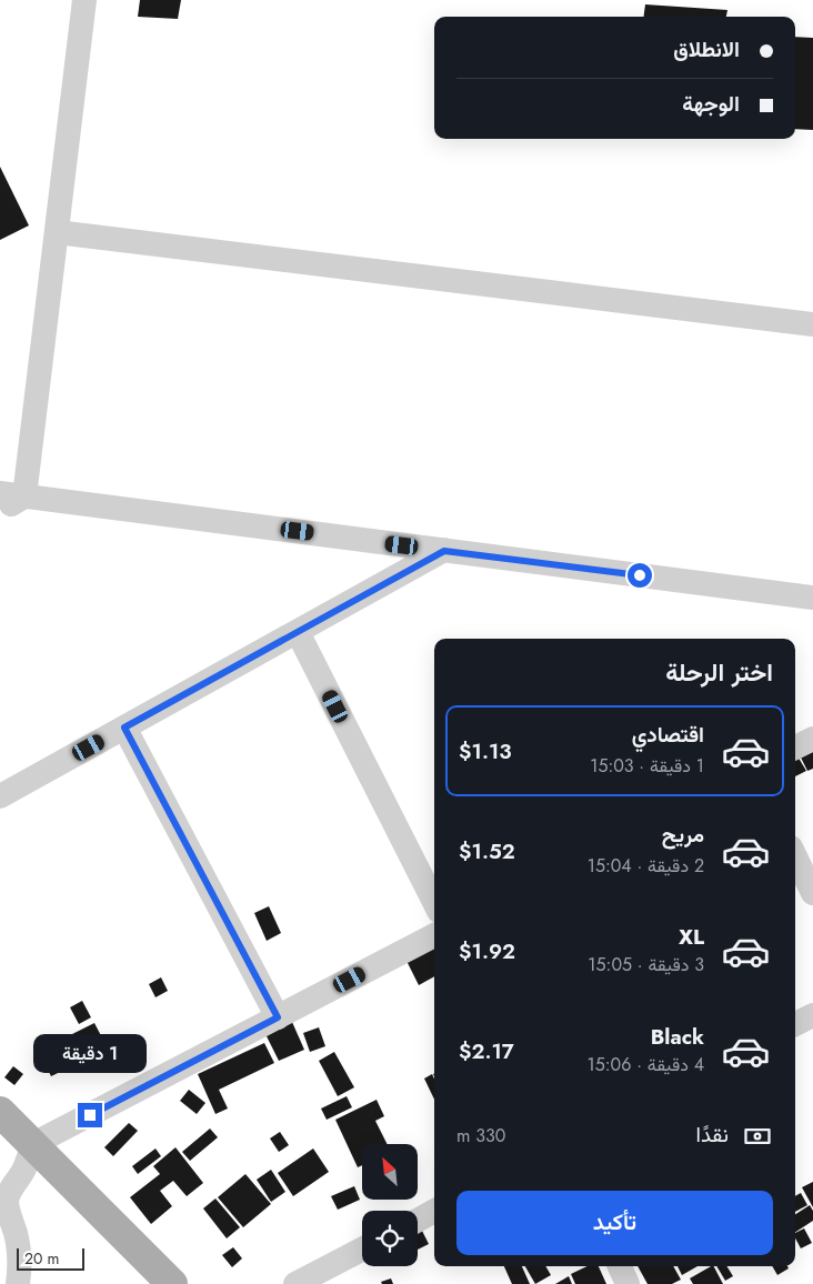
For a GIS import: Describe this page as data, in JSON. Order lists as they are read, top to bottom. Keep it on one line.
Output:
{"scale_bar":"20 m","north":"top left","page":{"banner":["الانطلاق","الوجهة"],"heading":"اختر الرحلة","list":[{"name":"اقتصادي","note":"1 دقيقة · 15:03","value":"$1.13"},{"name":"مريح","note":"2 دقيقة · 15:04","value":"$1.52"},{"name":"XL","note":"3 دقيقة · 15:05","value":"$1.92"},{"name":"Black","note":"4 دقيقة · 15:06","value":"$2.17"}],"bubble":"1 دقيقة","pay":["نقدًا","330 m"],"buttons":"تأكيد","scale":"20 m"}}
